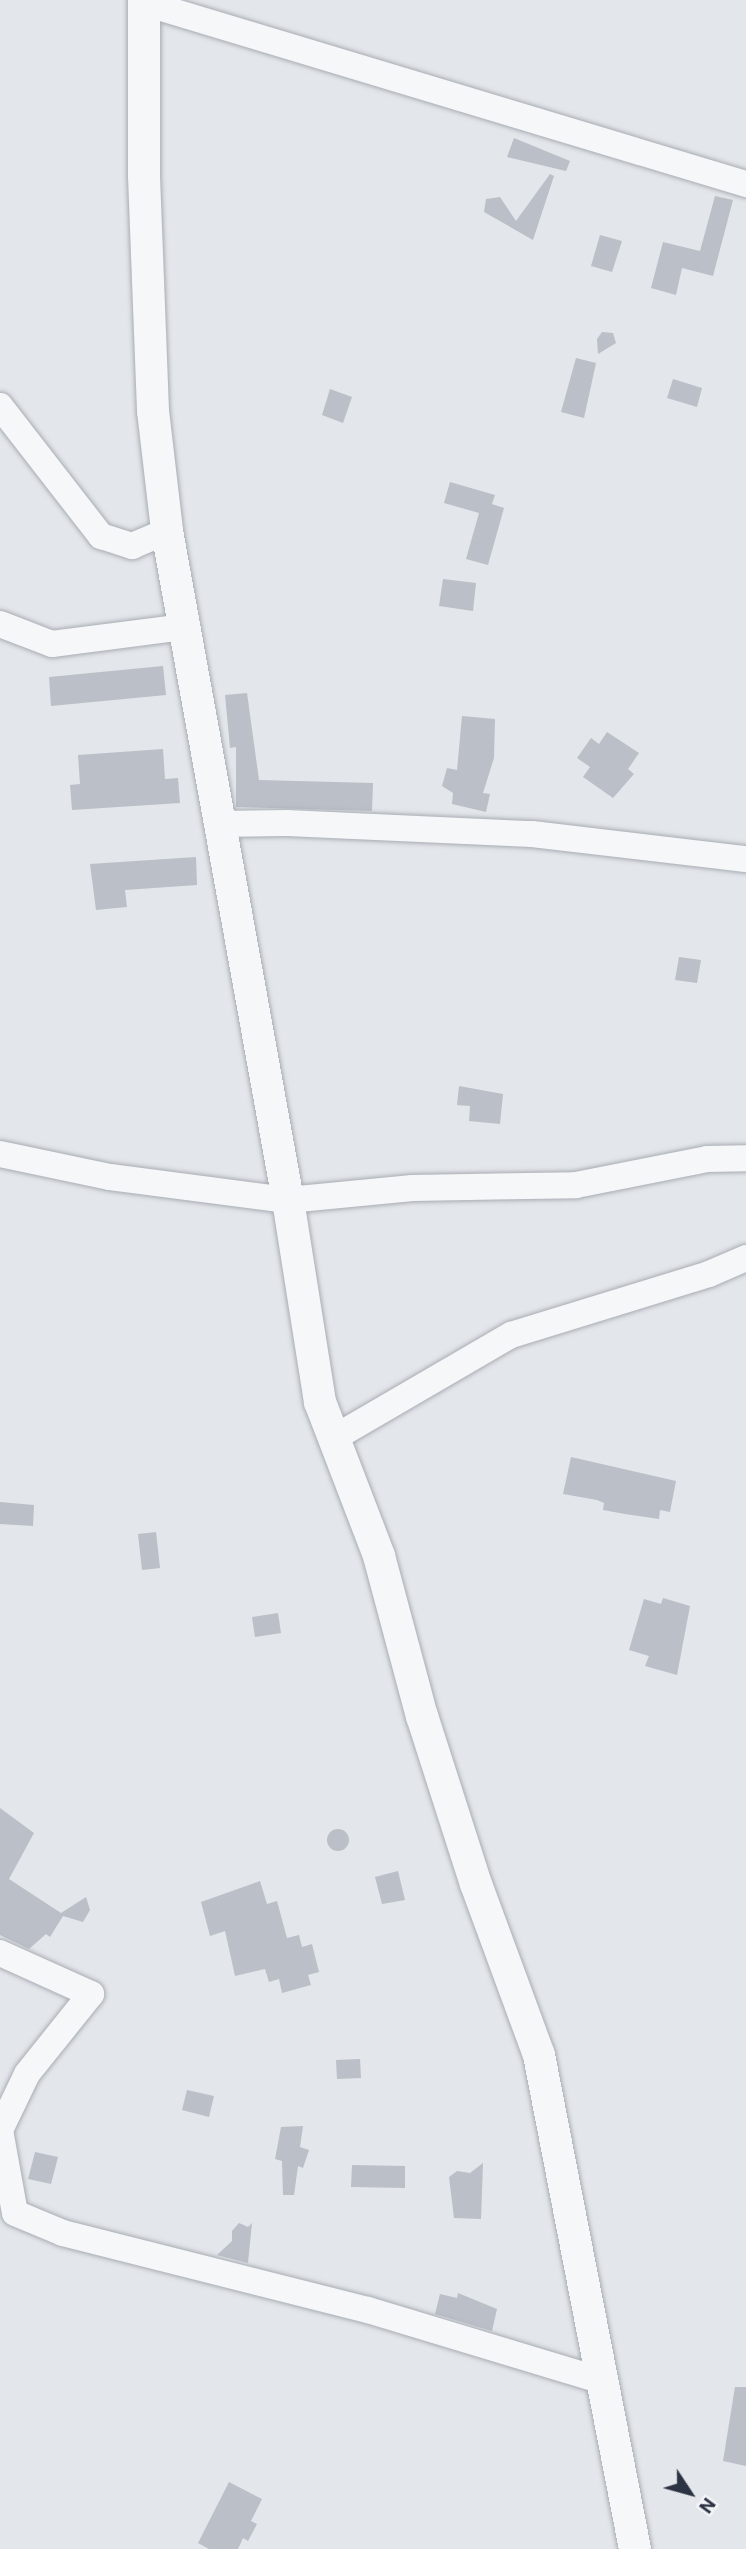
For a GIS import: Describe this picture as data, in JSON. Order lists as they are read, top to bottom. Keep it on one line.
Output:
{"north":"bottom right"}
